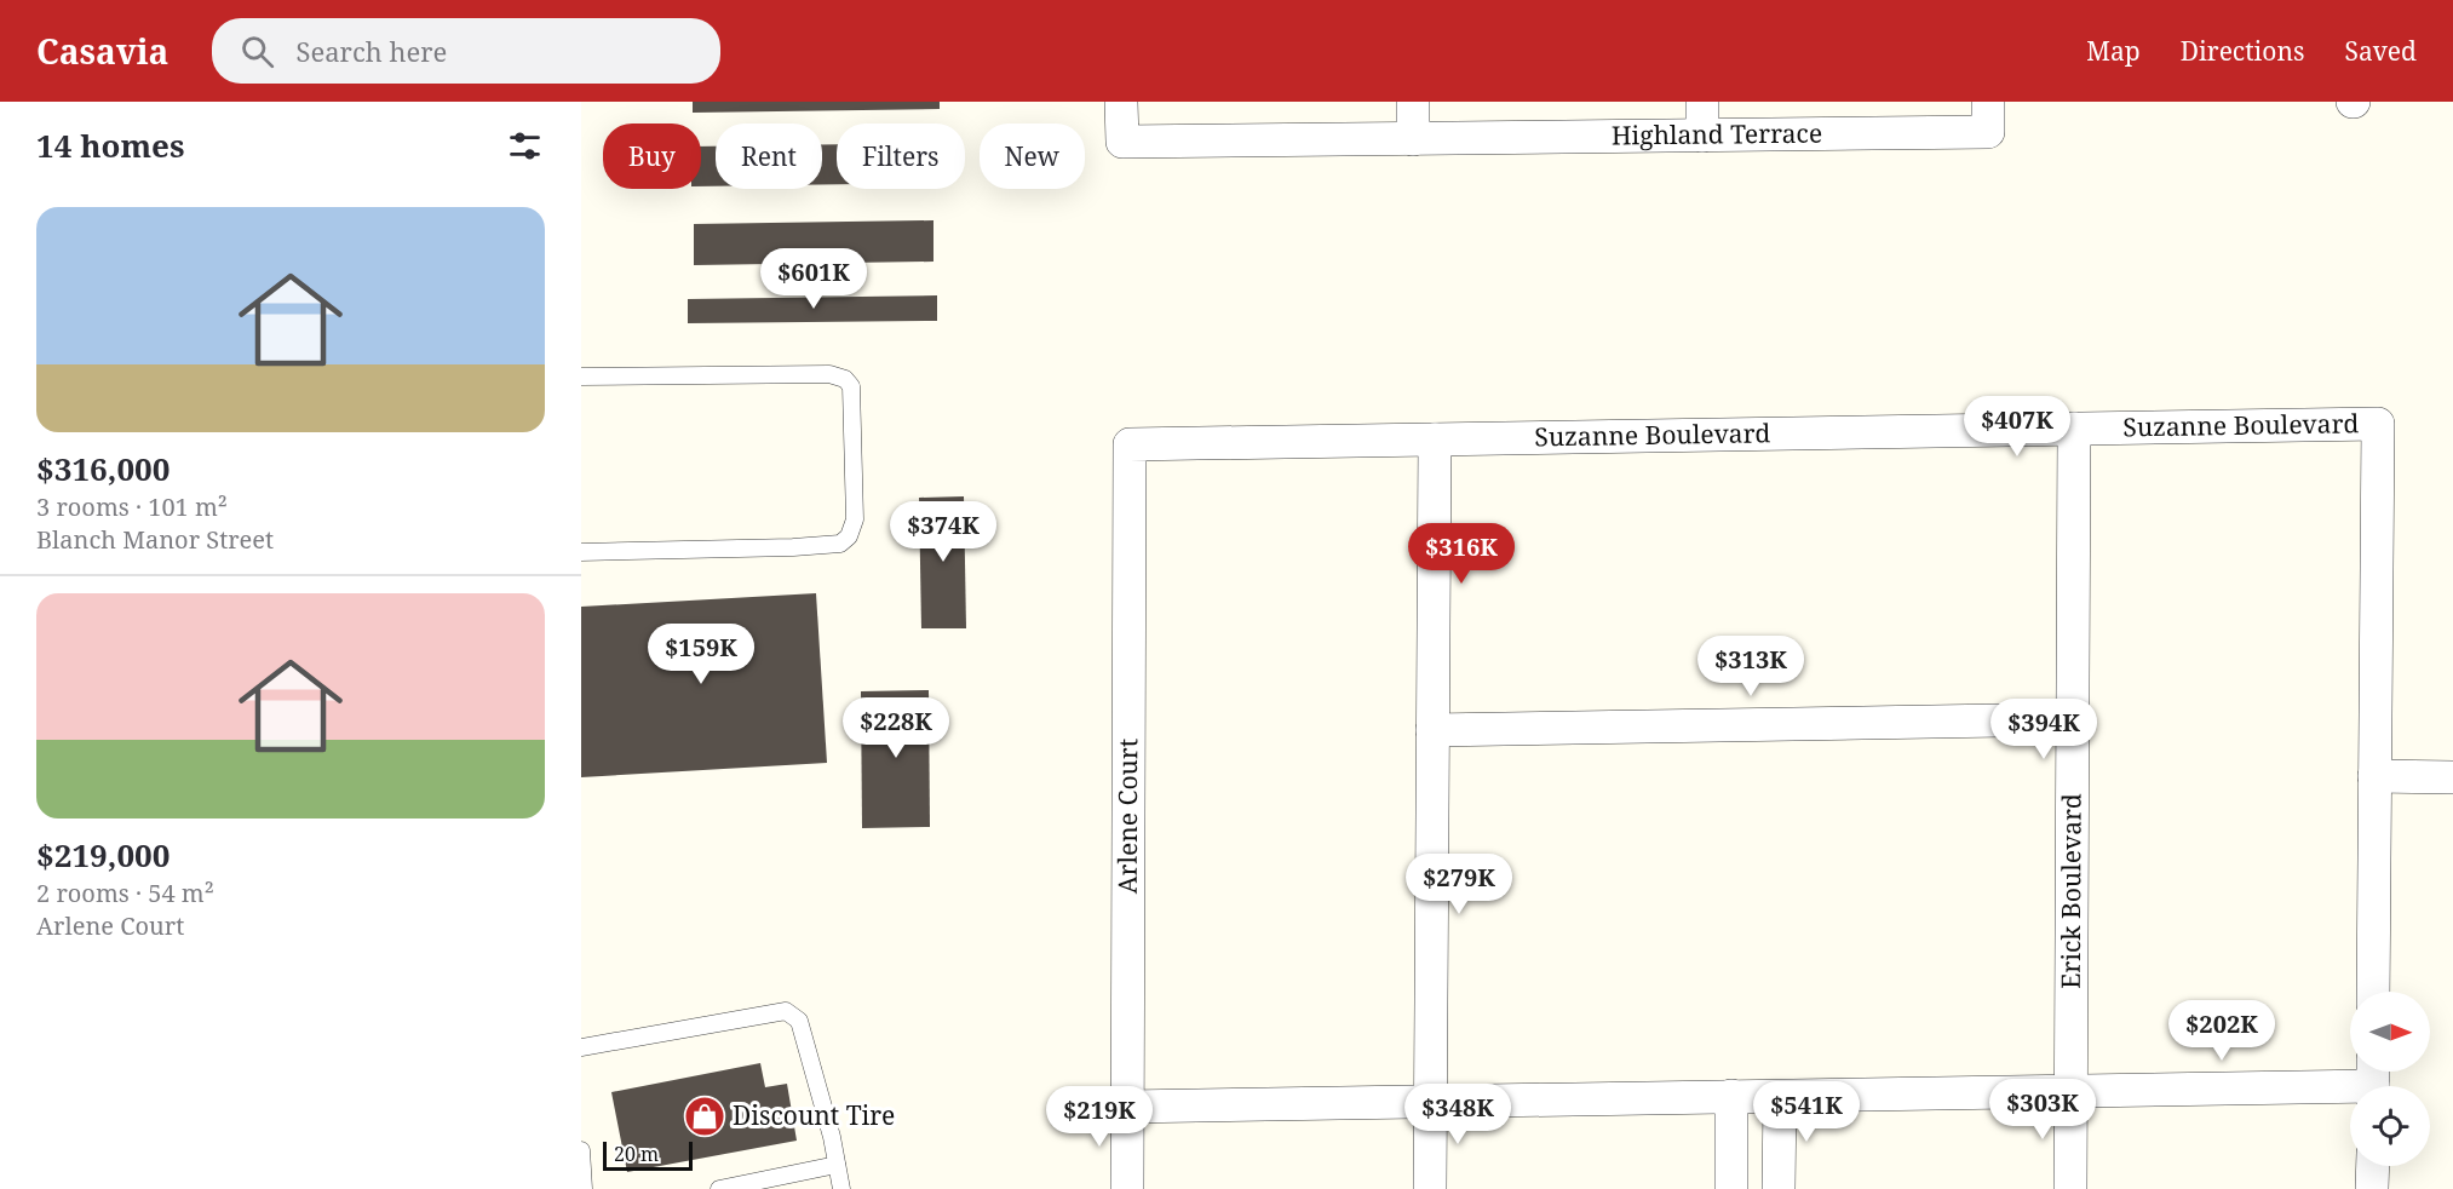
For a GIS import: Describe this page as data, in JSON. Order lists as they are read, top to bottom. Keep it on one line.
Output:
{"streets":{"street":["Highland Terrace","Suzanne Boulevard","Arlene Court","Erick Boulevard"]},"crossings":[["Suzanne Boulevard","Arlene Court"],["Suzanne Boulevard","Erick Boulevard"]],"places":{"shop":["Discount Tire"]},"scale_bar":"20 m","north":"right","page":{"header":"Casavia","search":"Search here","nav":["Map","Directions","Saved"],"heading":"14 homes","chip":["Buy","Rent","Filters","New"],"list":[{"name":"$316,000","note":"3 rooms · 101 m² · Blanch Manor Street"},{"name":"$219,000","note":"2 rooms · 54 m² · Arlene Court"}],"price":["$601K","$407K","$374K","$316K","$159K","$313K","$228K","$394K","$279K","$202K","$303K","$541K","$348K","$219K"],"scale":"20 m"}}
